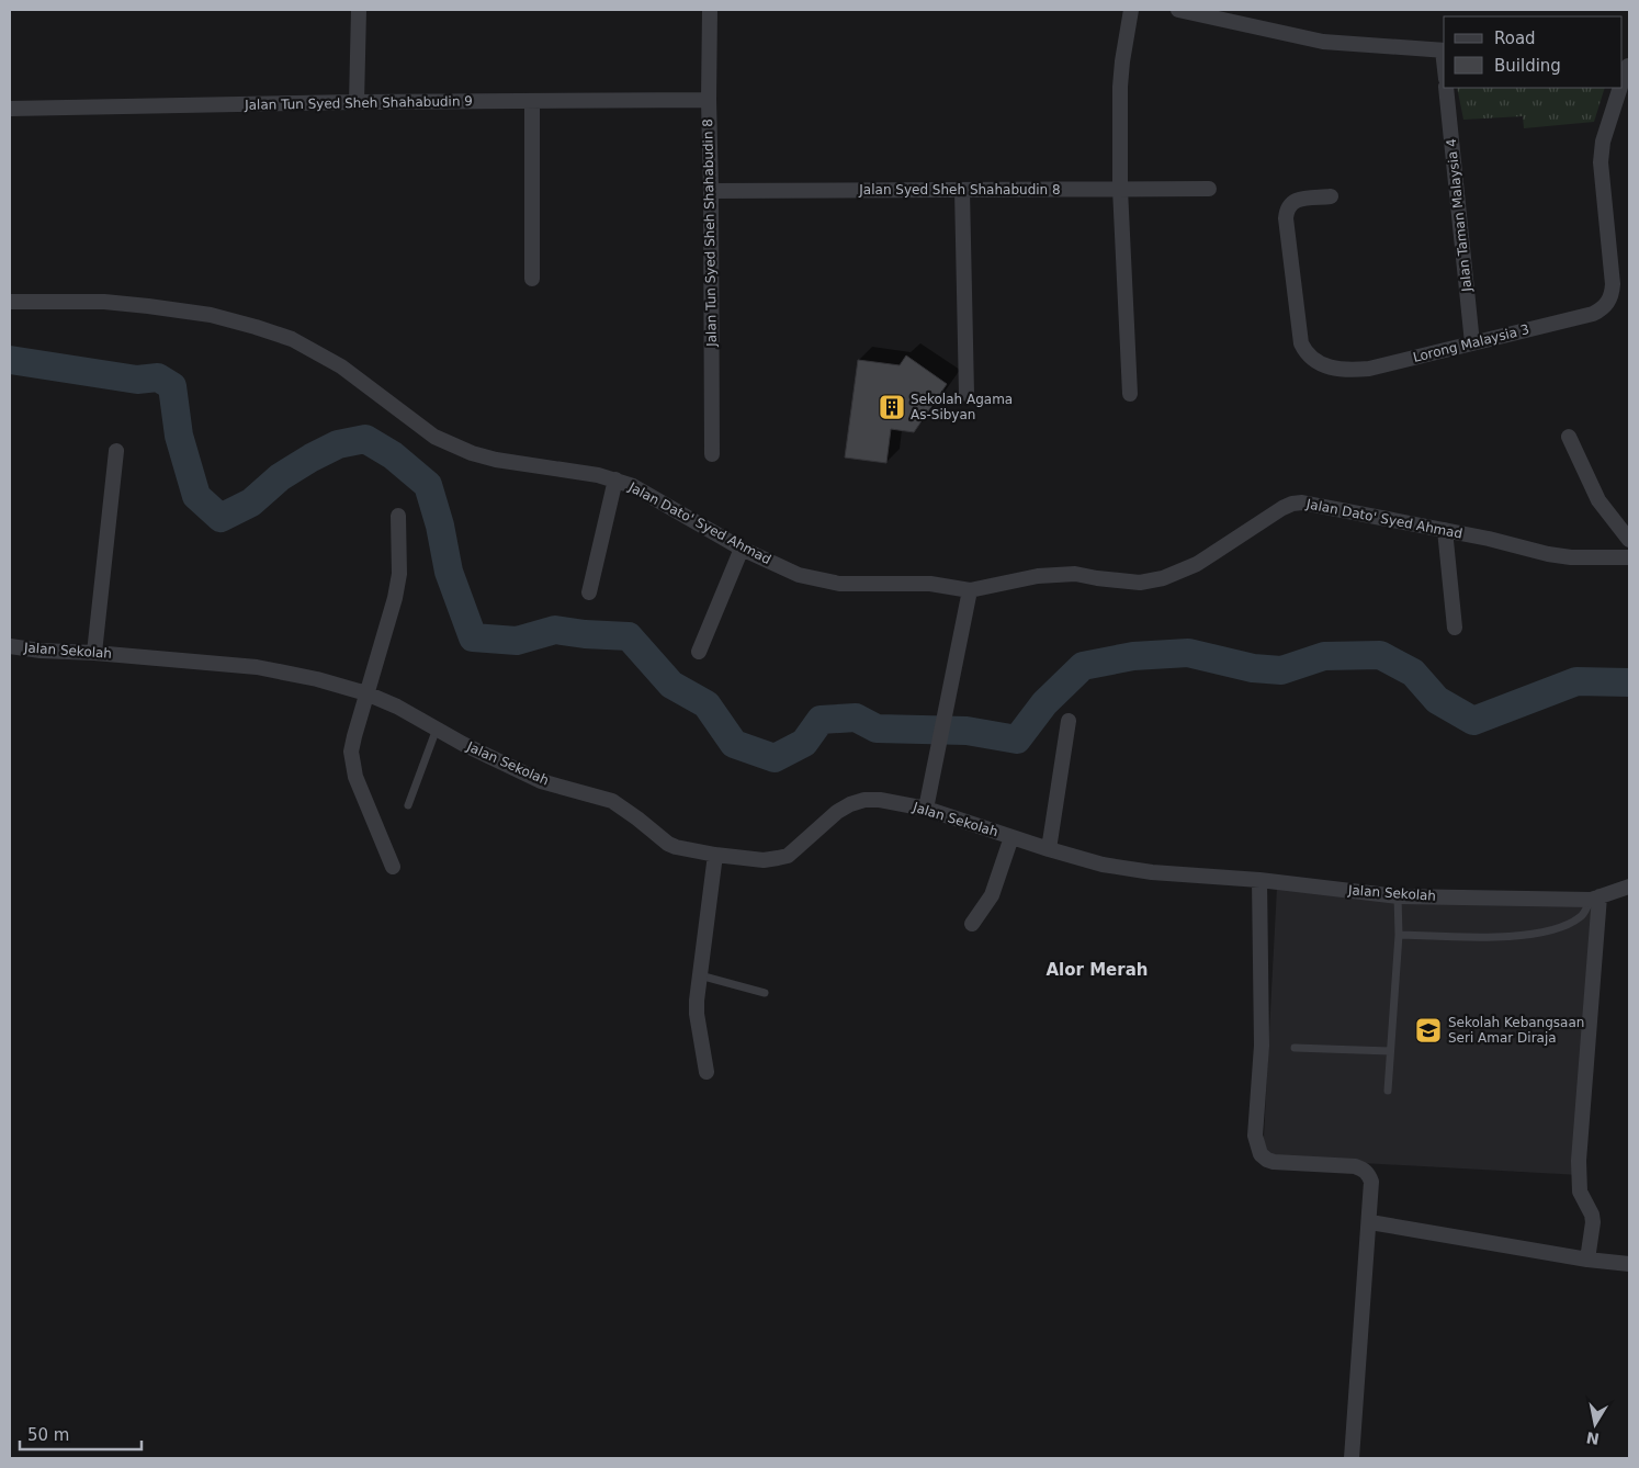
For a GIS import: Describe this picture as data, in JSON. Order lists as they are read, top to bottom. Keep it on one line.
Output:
{"streets":{"street":["Jalan Tun Syed Sheh Shahabudin 9","Jalan Syed Sheh Shahabudin 8","Jalan Taman Malaysia 4","Jalan Tun Syed Sheh Shahabudin 8","Lorong Malaysia 3","Jalan Dato' Syed Ahmad","Jalan Sekolah"]},"crossings":[["Jalan Tun Syed Sheh Shahabudin 9","Jalan Tun Syed Sheh Shahabudin 8"],["Jalan Syed Sheh Shahabudin 8","Jalan Tun Syed Sheh Shahabudin 8"],["Jalan Taman Malaysia 4","Lorong Malaysia 3"]],"districts":["Alor Merah"],"places":{"building":["Sekolah Agama As-Sibyan"],"school or university":["Sekolah Kebangsaan Seri Amar Diraja"]},"legend":["Road","Building"],"scale_bar":"50 m","north":"bottom"}
